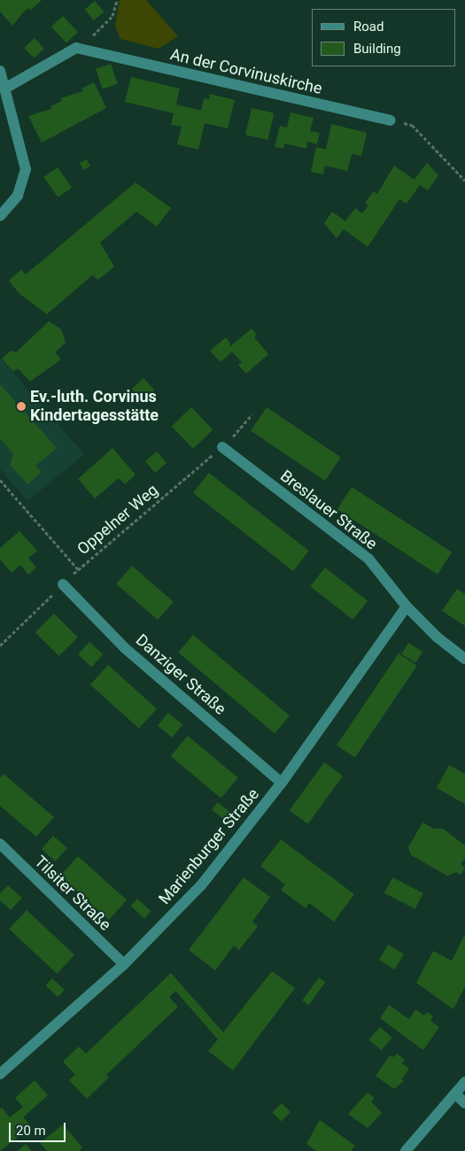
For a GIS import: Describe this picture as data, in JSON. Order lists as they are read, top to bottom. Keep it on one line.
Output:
{"streets":{"street":["An der Corvinuskirche","Breslauer Straße","Danziger Straße","Marienburger Straße","Tilsiter Straße"],"path":["Oppelner Weg"]},"crossings":[["Breslauer Straße","Oppelner Weg"],["Breslauer Straße","Marienburger Straße"],["Oppelner Weg","Danziger Straße"],["Danziger Straße","Marienburger Straße"],["Marienburger Straße","Tilsiter Straße"]],"places":["Ev.-luth. Corvinus Kindertagesstätte"],"legend":["Road","Building"],"scale_bar":"20 m"}
